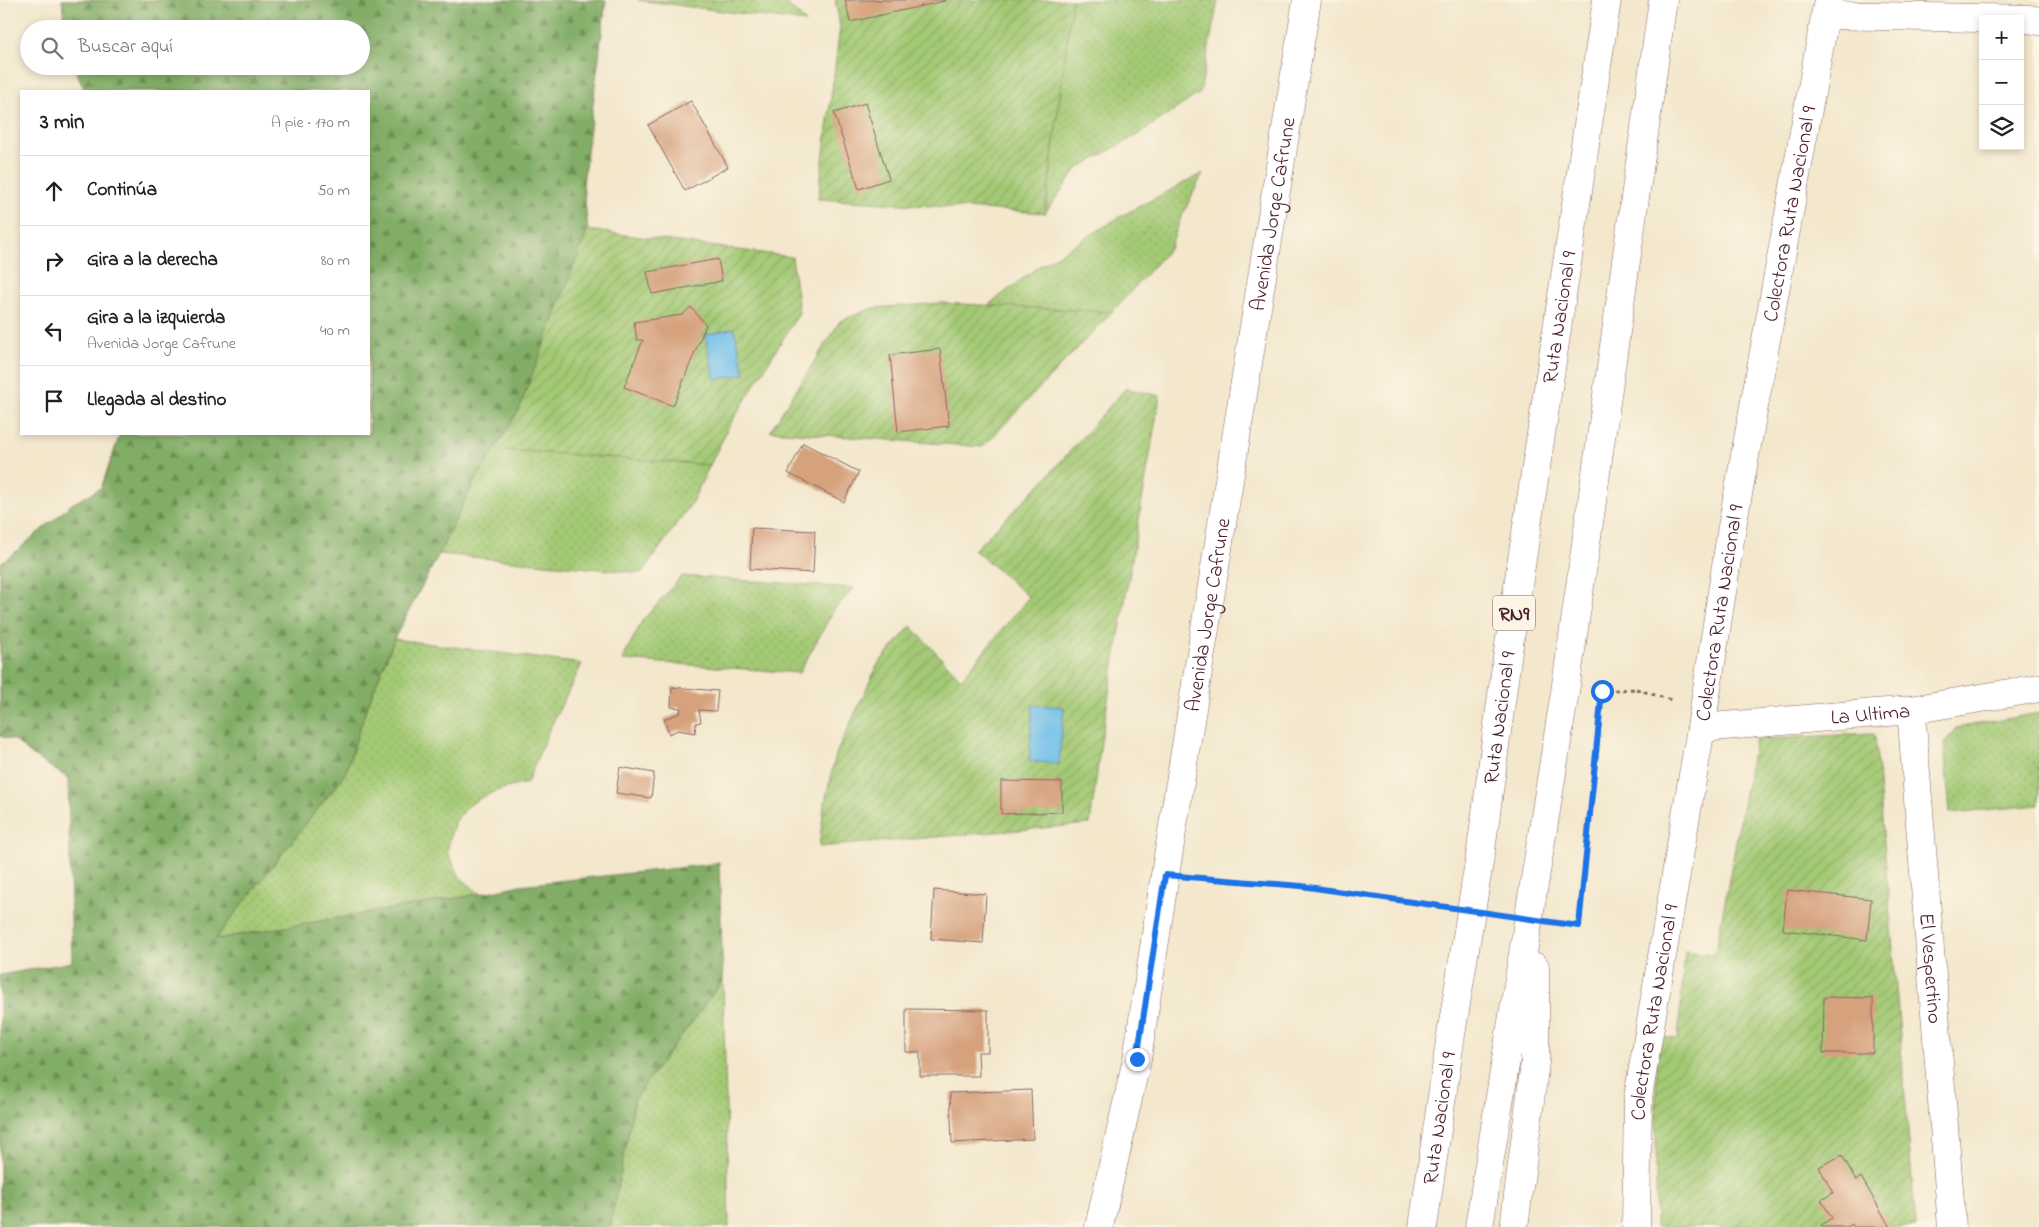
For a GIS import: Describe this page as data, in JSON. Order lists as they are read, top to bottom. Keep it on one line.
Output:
{"streets":{"main road":["Colectora Ruta Nacional 9","Avenida Jorge Cafrune","Ruta Nacional 9","RN9","La Ultima","El Vespertino"]},"crossings":[["Colectora Ruta Nacional 9","La Ultima"],["La Ultima","El Vespertino"]],"page":{"map_buttons":["+","−"],"search":"Buscar aquí","heading":["3 min","A pie · 170 m"],"list":[["Continúa","50 m"],["Gira a la derecha","80 m"],["Gira a la izquierda","Avenida Jorge Cafrune","40 m"],"Llegada al destino"]}}
